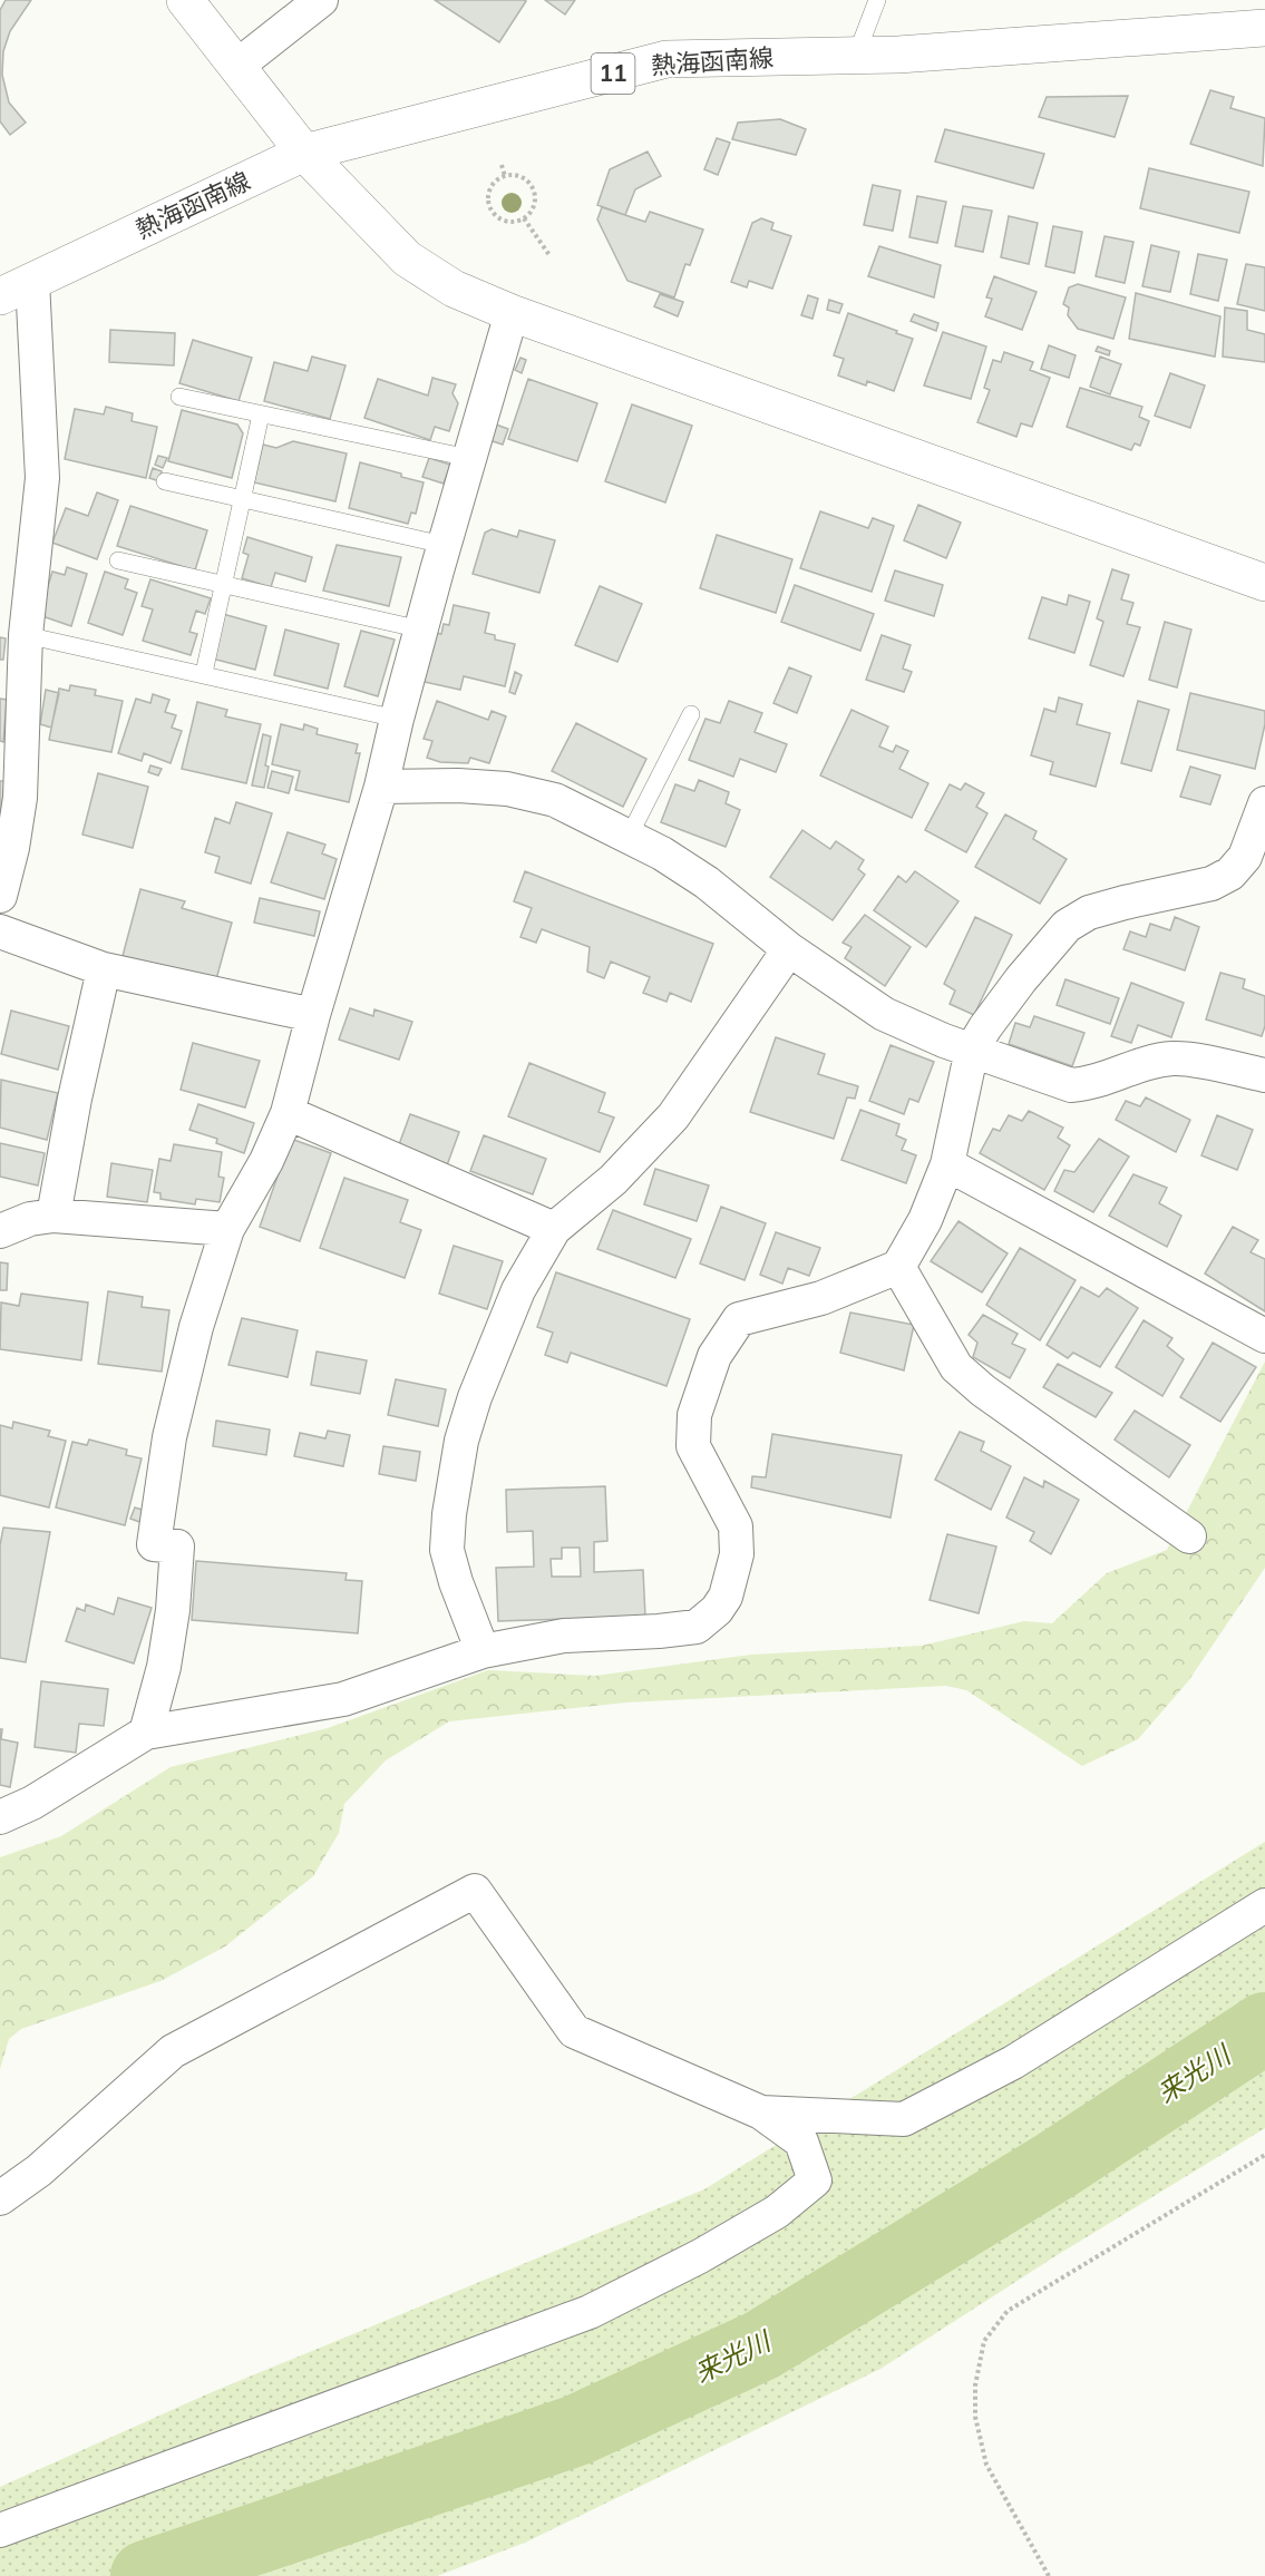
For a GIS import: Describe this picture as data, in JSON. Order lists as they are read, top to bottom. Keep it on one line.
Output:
{"streets":{"main road":["熱海函南線","11"]},"water":["来光川"]}
